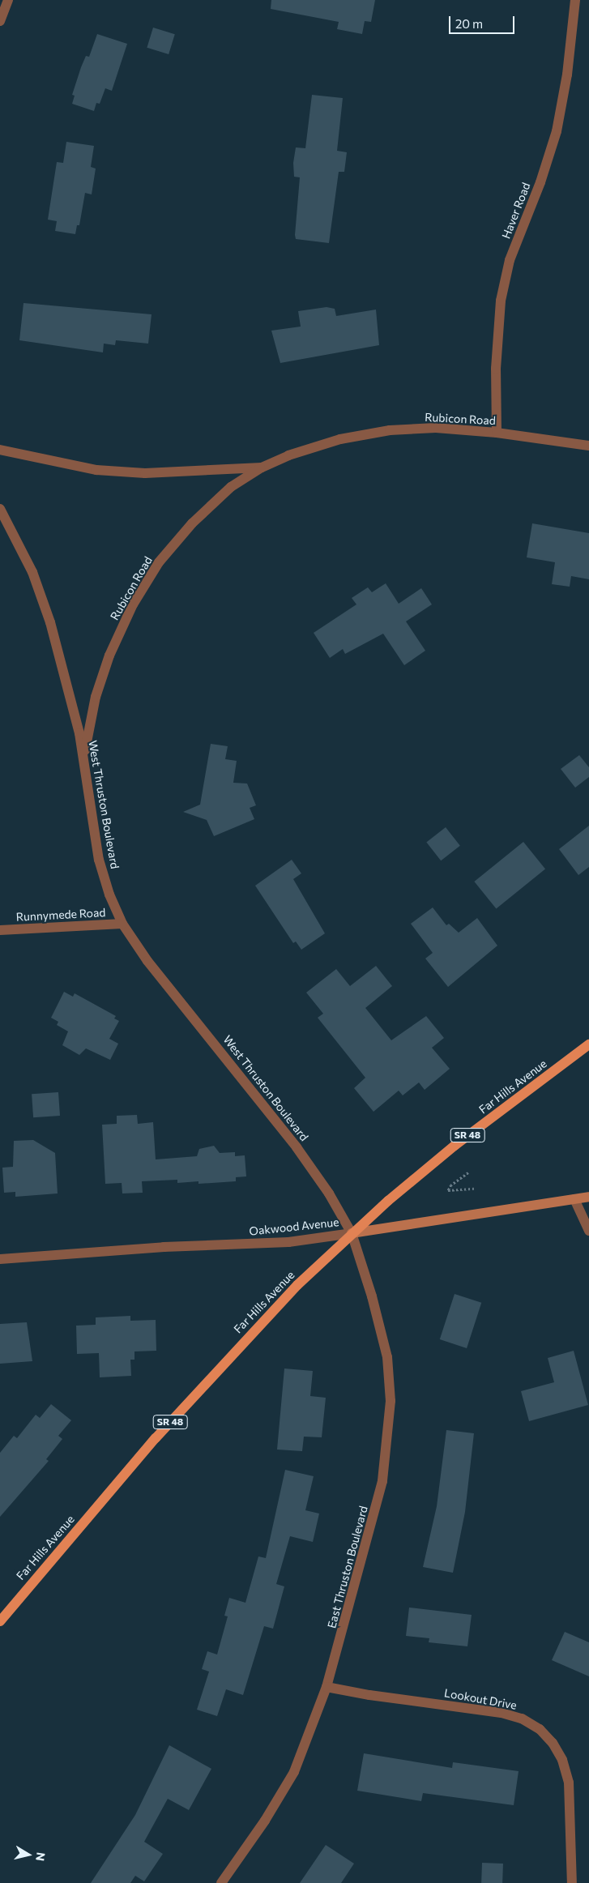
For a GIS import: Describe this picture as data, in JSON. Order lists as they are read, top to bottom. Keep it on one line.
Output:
{"streets":{"main road":["Far Hills Avenue","SR 48"],"street":["Haver Road","Rubicon Road","West Thruston Boulevard","Runnymede Road","Oakwood Avenue","East Thruston Boulevard","Lookout Drive"]},"crossings":[["Haver Road","Rubicon Road"],["Rubicon Road","West Thruston Boulevard"],["West Thruston Boulevard","Runnymede Road"],["West Thruston Boulevard","Far Hills Avenue"],["West Thruston Boulevard","Oakwood Avenue"],["West Thruston Boulevard","East Thruston Boulevard"],["Far Hills Avenue","Oakwood Avenue"],["Far Hills Avenue","East Thruston Boulevard"],["Oakwood Avenue","East Thruston Boulevard"],["East Thruston Boulevard","Lookout Drive"]],"scale_bar":"20 m","north":"right"}
